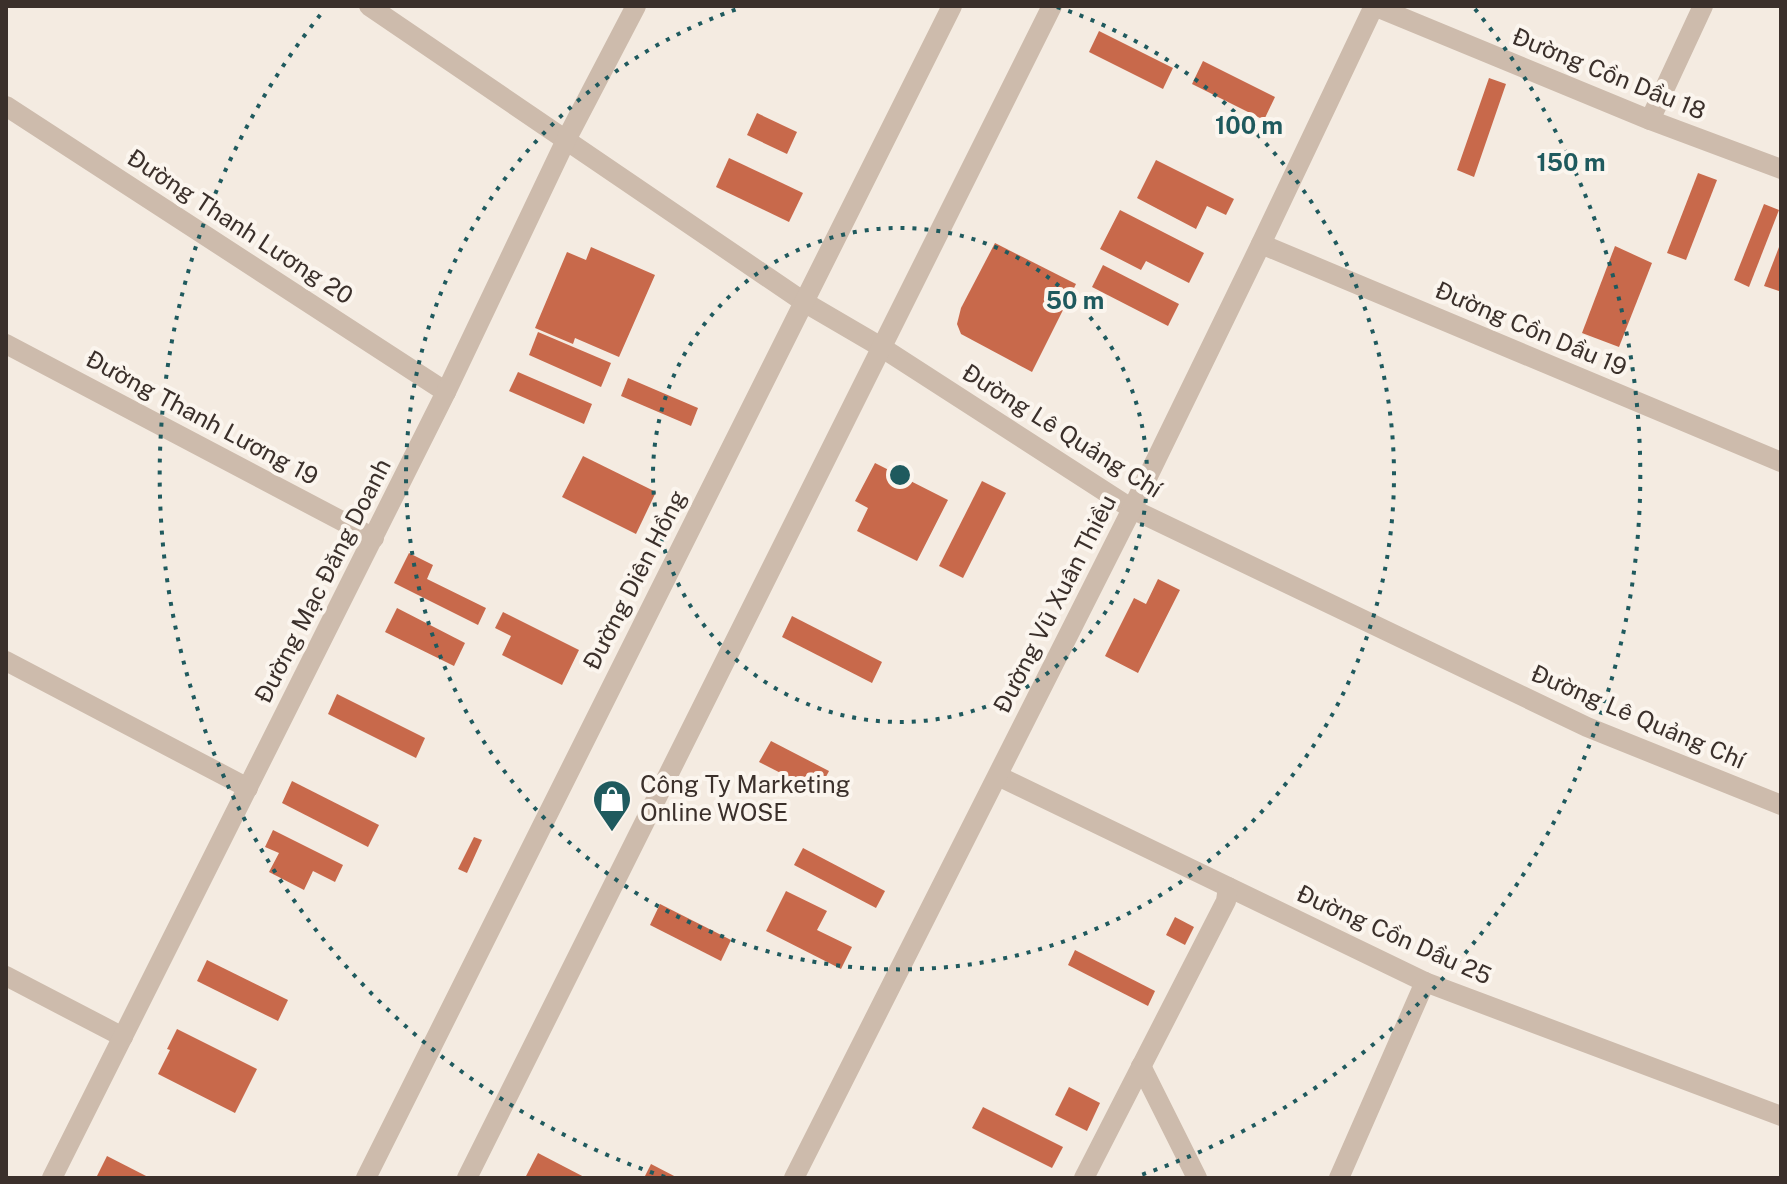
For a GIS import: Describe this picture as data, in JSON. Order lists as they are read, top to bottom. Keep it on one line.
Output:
{"streets":{"street":["Đường Cồn Dầu 18","Đường Thanh Lương 20","Đường Cồn Dầu 19","Đường Thanh Lương 19","Đường Lê Quảng Chí","Đường Diên Hồng","Đường Mạc Đăng Doanh","Đường Vũ Xuân Thiều","Đường Cồn Dầu 25"]},"crossings":[["Đường Cồn Dầu 18","Đường Vũ Xuân Thiều"],["Đường Thanh Lương 20","Đường Mạc Đăng Doanh"],["Đường Cồn Dầu 19","Đường Vũ Xuân Thiều"],["Đường Thanh Lương 19","Đường Mạc Đăng Doanh"],["Đường Lê Quảng Chí","Đường Diên Hồng"],["Đường Lê Quảng Chí","Đường Mạc Đăng Doanh"],["Đường Lê Quảng Chí","Đường Vũ Xuân Thiều"],["Đường Vũ Xuân Thiều","Đường Cồn Dầu 25"]],"places":{"shop":["Công Ty Marketing Online WOSE"]},"rings":["100 m","150 m","50 m"]}
